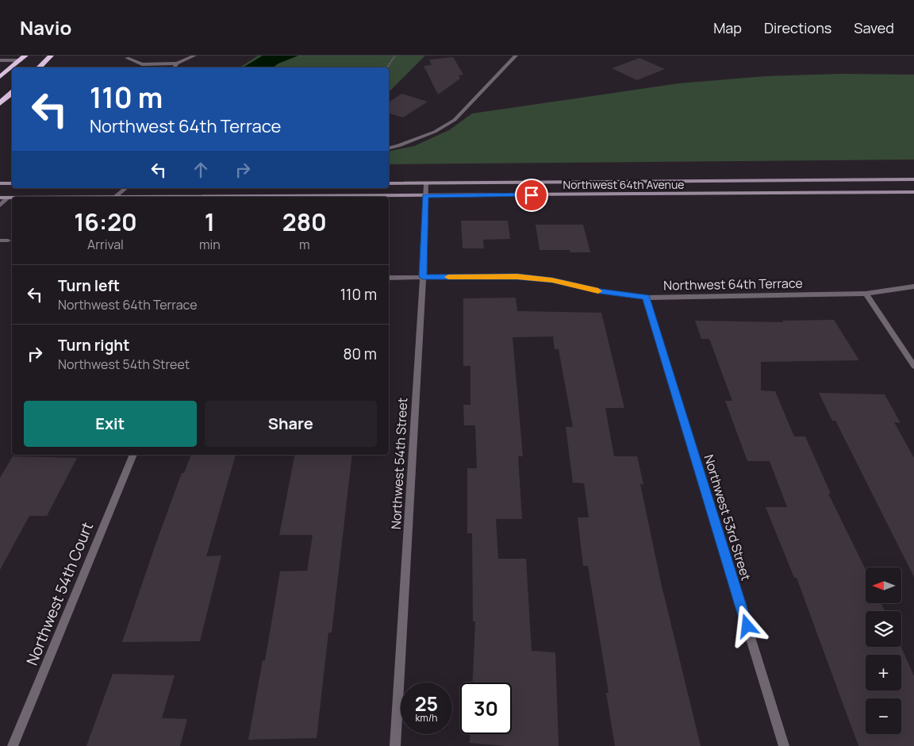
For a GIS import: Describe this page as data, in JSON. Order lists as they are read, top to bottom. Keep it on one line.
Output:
{"streets":{"street":["Northwest 64th Avenue","Northwest 64th Terrace","Northwest 54th Street","Northwest 53rd Street","Northwest 54th Court"]},"crossings":[["Northwest 64th Avenue","Northwest 54th Street"],["Northwest 64th Terrace","Northwest 54th Street"],["Northwest 64th Terrace","Northwest 53rd Street"]],"north":"left","page":{"header":"Navio","nav":["Map","Directions","Saved"],"turn":["110 m","Northwest 64th Terrace"],"eta":["16:20","Arrival","1","min","280","m"],"list":[{"name":"Turn left","note":"Northwest 64th Terrace","value":"110 m"},{"name":"Turn right","note":"Northwest 54th Street","value":"80 m"}],"buttons":["Exit","Share"],"map_buttons":["+","−"],"speed":"25 km/h","limit":"30"}}
